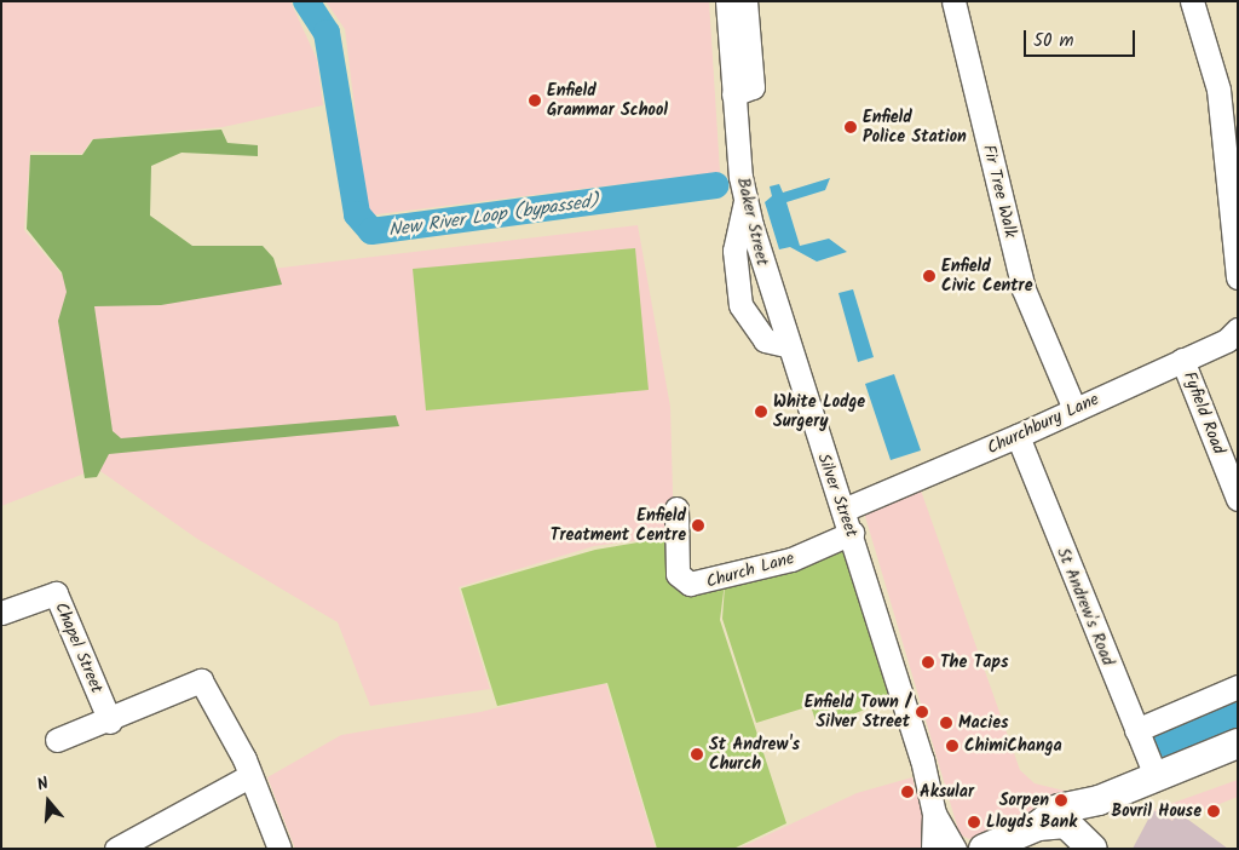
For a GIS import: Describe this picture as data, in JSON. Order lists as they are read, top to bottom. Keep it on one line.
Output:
{"streets":{"street":["Fir Tree Walk","Baker Street","Fyfield Road","Churchbury Lane","Silver Street","Church Lane","St Andrew's Road","Chapel Street"]},"crossings":[["Fir Tree Walk","Churchbury Lane"],["Baker Street","Silver Street"],["Fyfield Road","Churchbury Lane"],["Churchbury Lane","Silver Street"],["Churchbury Lane","St Andrew's Road"],["Silver Street","Church Lane"]],"water":["New River Loop (bypassed)"],"places":["Enfield Grammar School","Enfield Police Station","Enfield Civic Centre","White Lodge Surgery","Enfield Treatment Centre","The Taps","Enfield Town / Silver Street","Macies","ChimiChanga","St Andrew's Church","Aksular","Sorpen","Bovril House","Lloyds Bank"],"scale_bar":"50 m","north":"top"}
